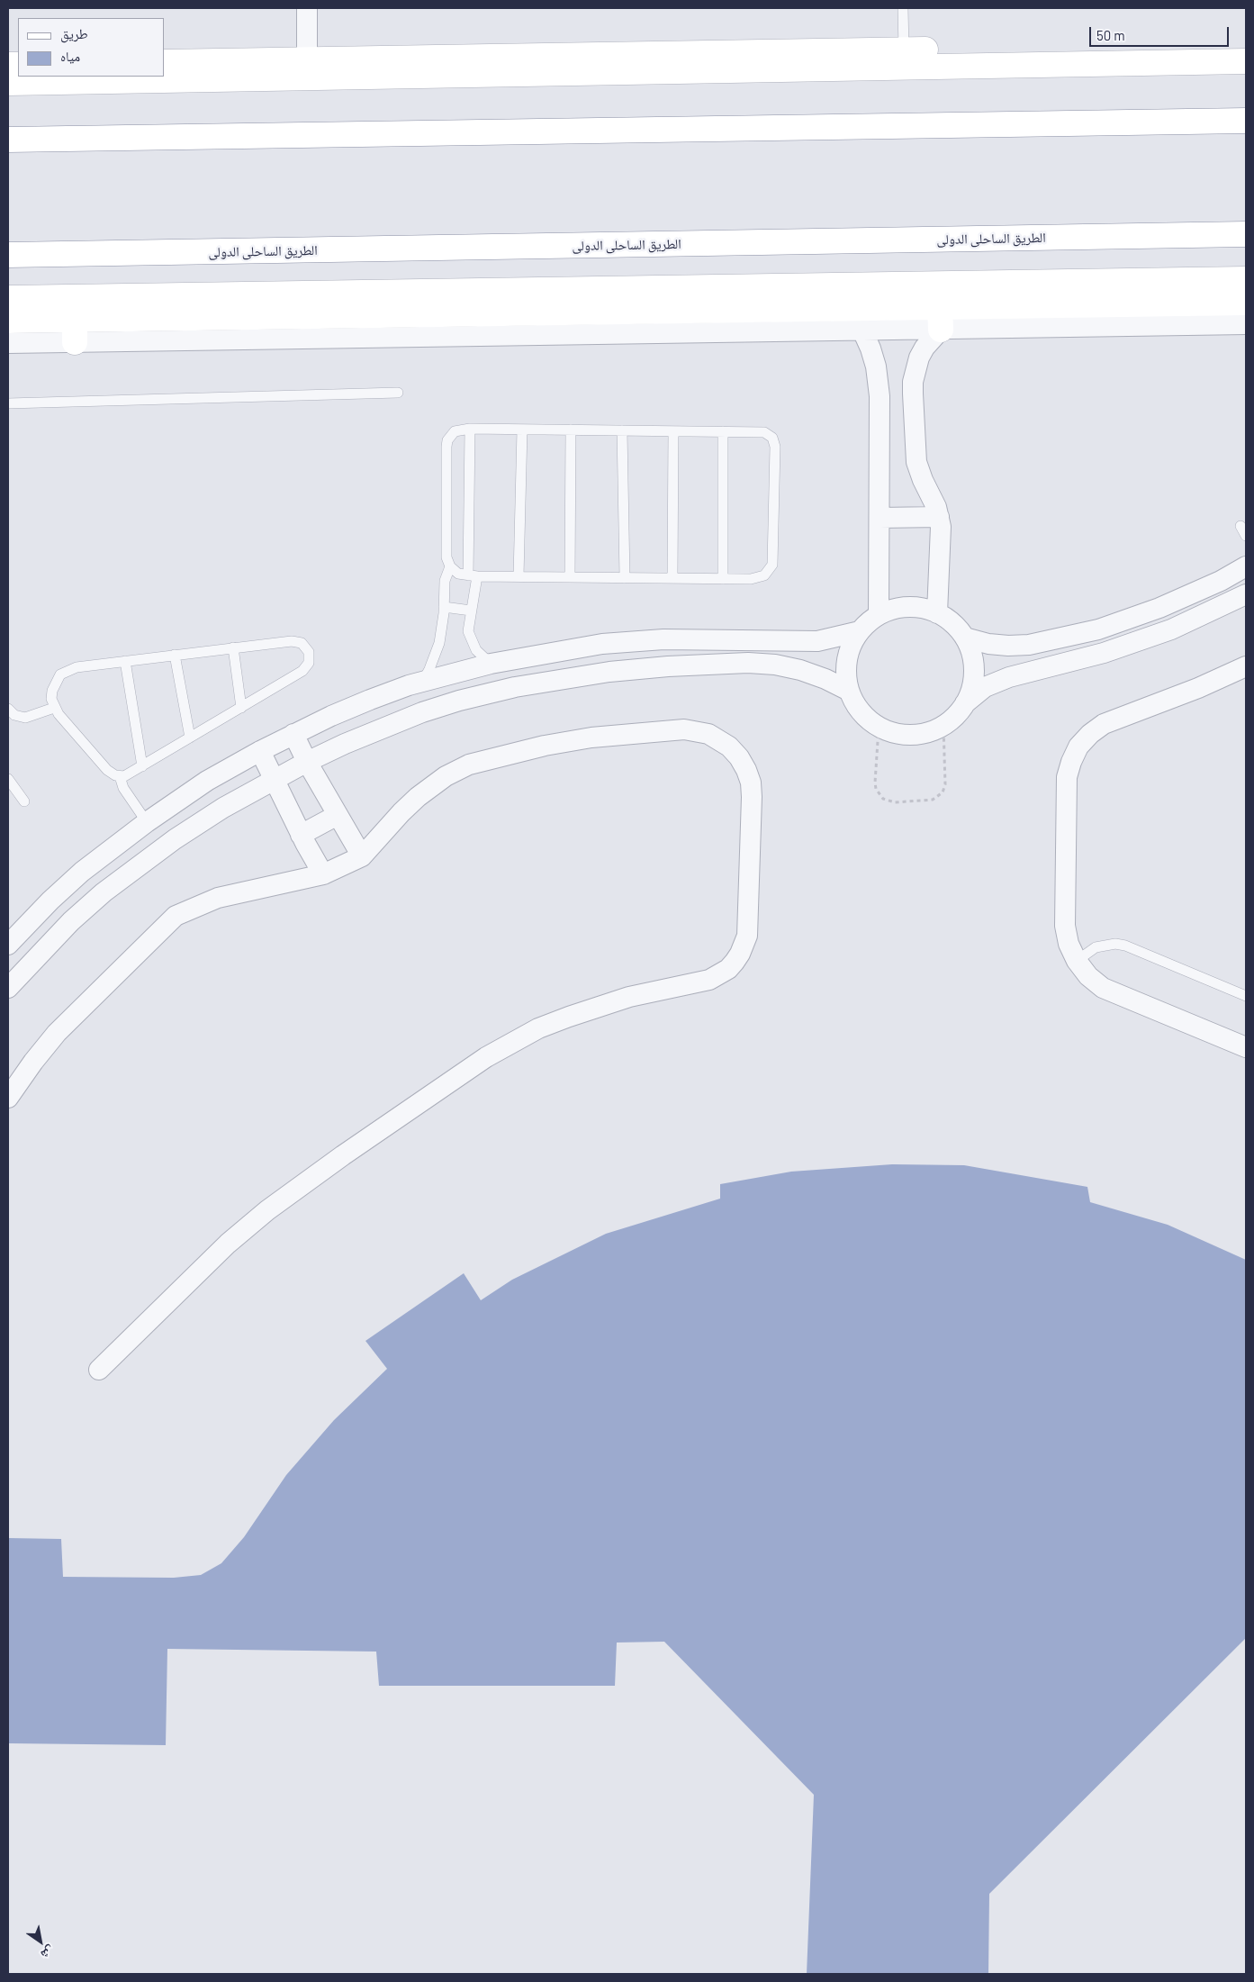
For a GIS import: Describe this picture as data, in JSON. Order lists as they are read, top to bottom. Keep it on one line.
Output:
{"streets":{"main road":["الطريق الساحلى الدولى"]},"legend":["طريق","مياه"],"scale_bar":"50 m","north":"bottom right"}
